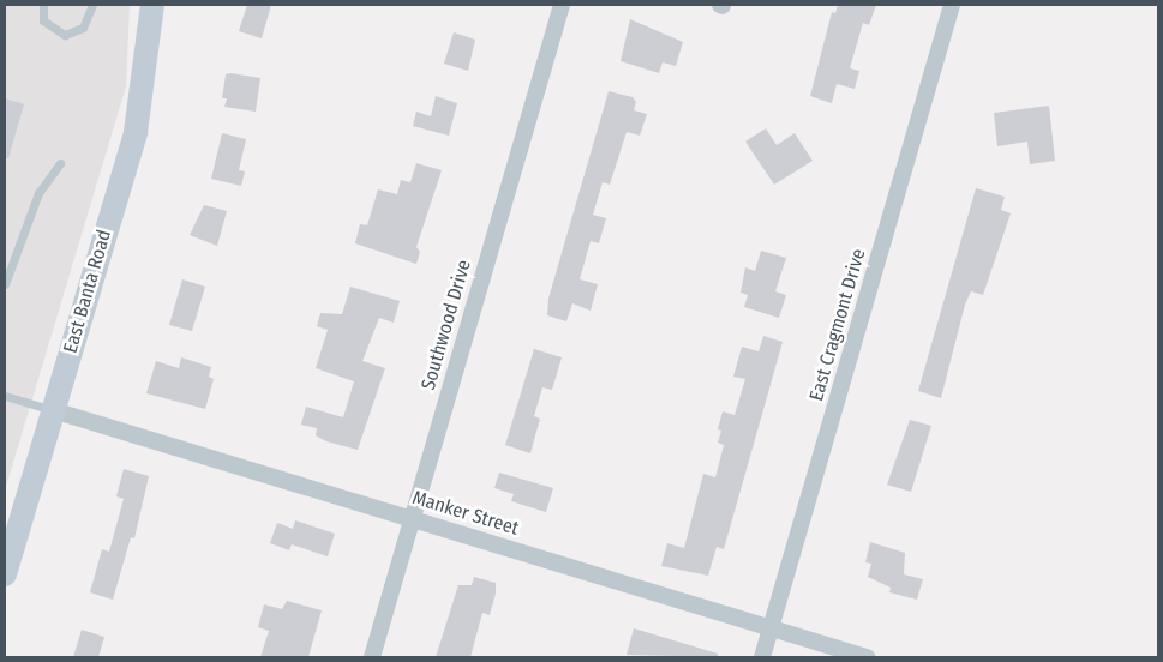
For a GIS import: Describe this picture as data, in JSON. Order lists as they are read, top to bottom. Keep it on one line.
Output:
{"streets":{"street":["East Banta Road","Southwood Drive","East Cragmont Drive","Manker Street"]},"crossings":[["East Banta Road","Manker Street"],["Southwood Drive","Manker Street"],["East Cragmont Drive","Manker Street"]]}
